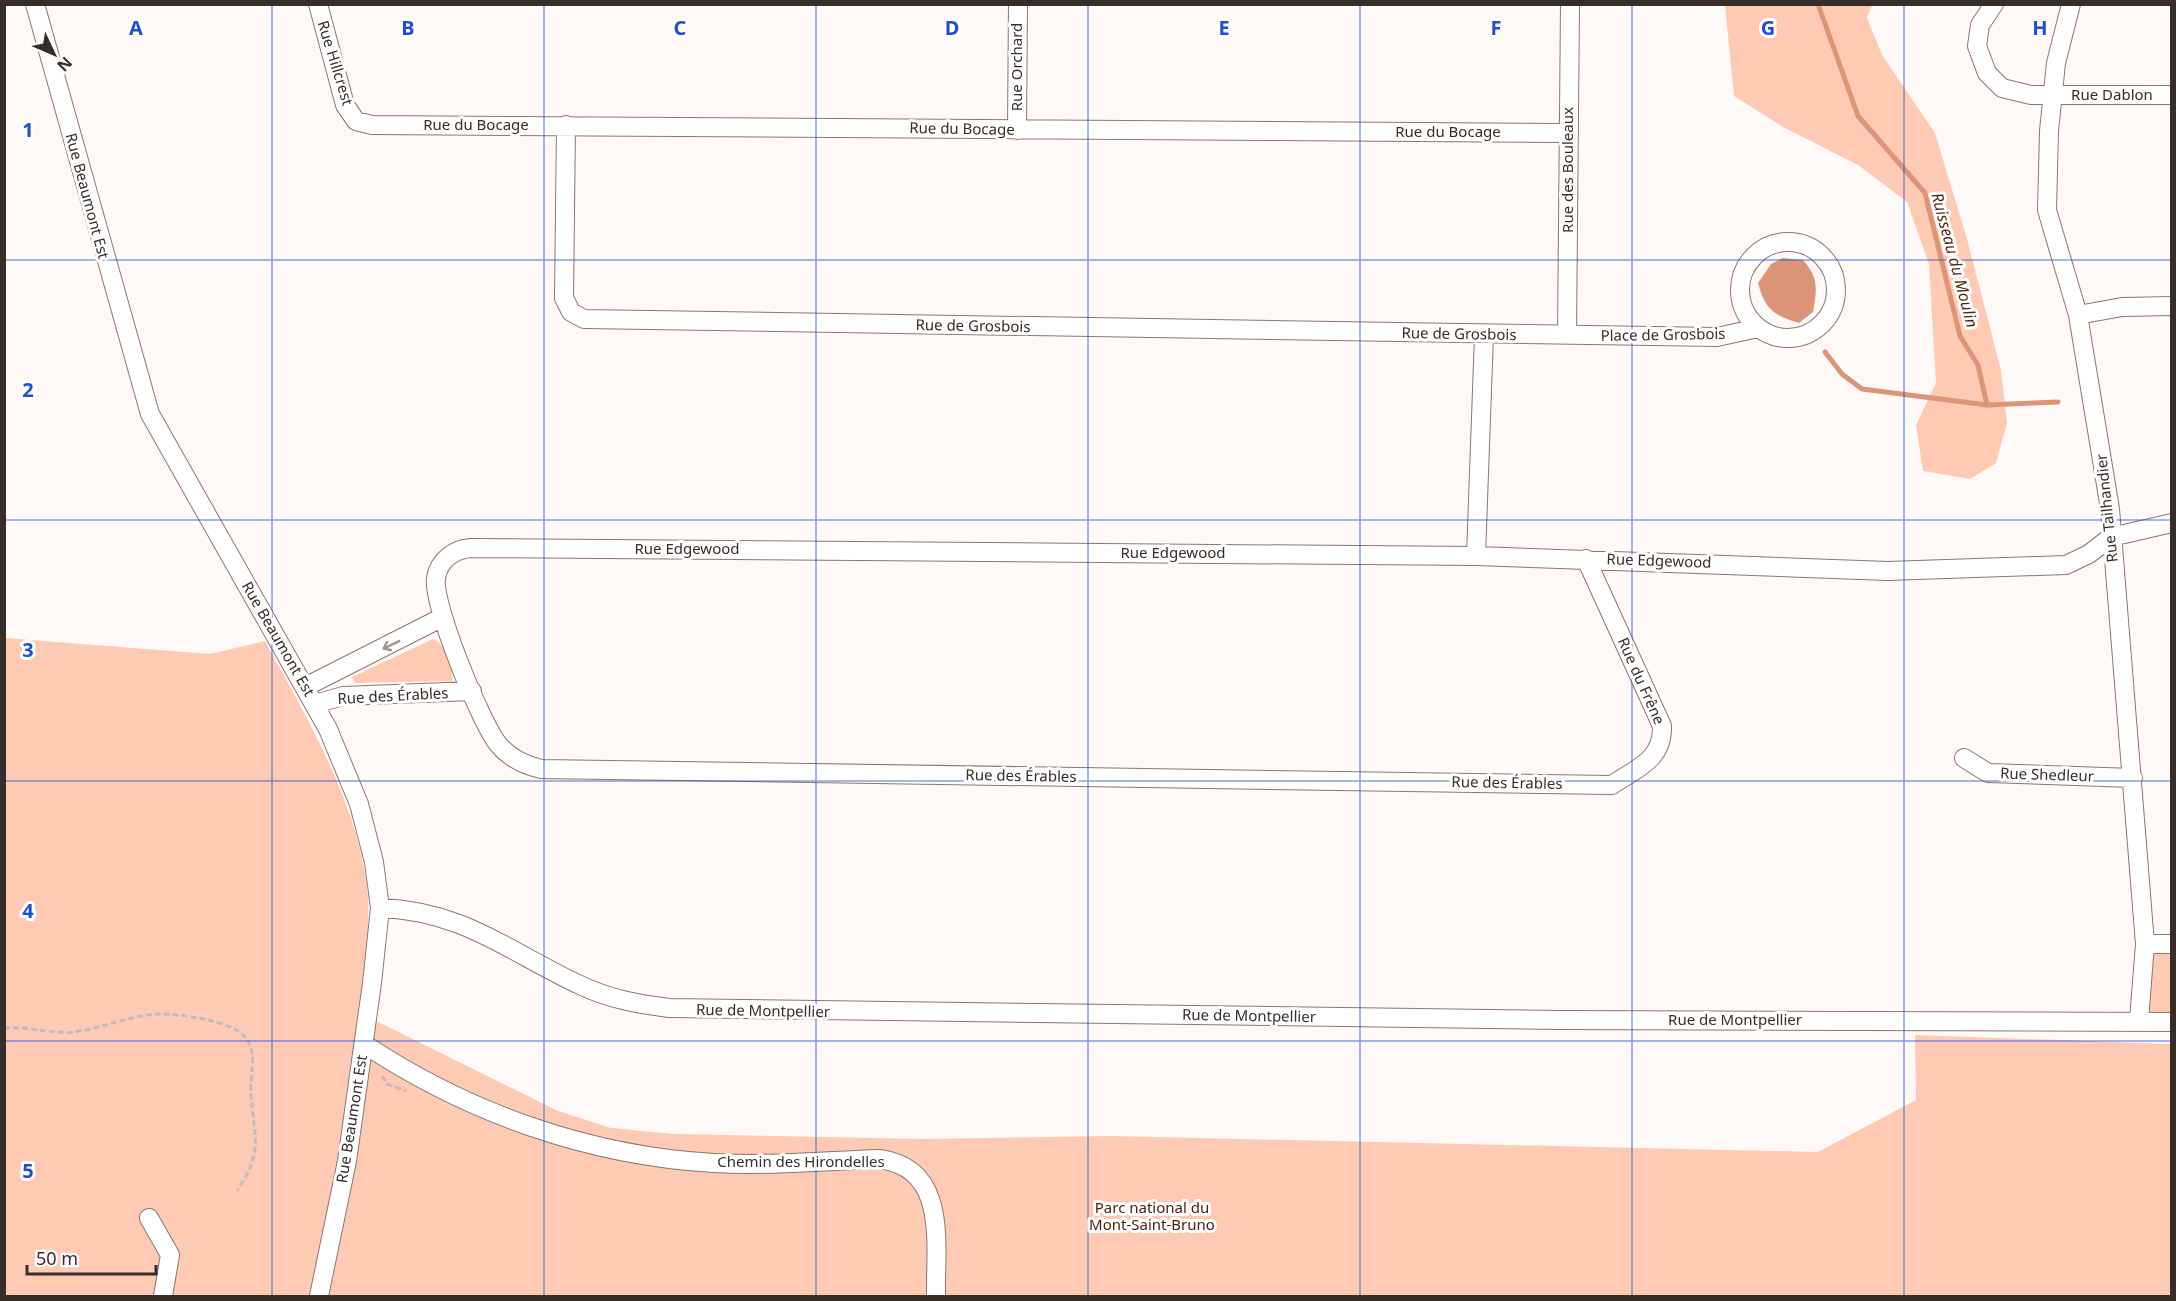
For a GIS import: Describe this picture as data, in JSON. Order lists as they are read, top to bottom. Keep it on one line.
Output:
{"streets":{"street":["Rue Hillcrest","Rue Orchard","Rue Dablon","Rue du Bocage","Rue des Bouleaux","Rue Beaumont Est","Rue de Grosbois","Place de Grosbois","Rue Tailhandier","Rue Edgewood","Rue du Frêne","Rue des Érables","Rue Shedleur","Rue de Montpellier","Chemin des Hirondelles"]},"crossings":[["Rue Hillcrest","Rue du Bocage"],["Rue Orchard","Rue du Bocage"],["Rue Dablon","Rue Tailhandier"],["Rue du Bocage","Rue des Bouleaux"],["Rue du Bocage","Rue de Grosbois"],["Rue des Bouleaux","Rue de Grosbois"],["Rue des Bouleaux","Place de Grosbois"],["Rue Beaumont Est","Rue des Érables"],["Rue Beaumont Est","Rue de Montpellier"],["Rue Beaumont Est","Chemin des Hirondelles"],["Rue de Grosbois","Place de Grosbois"],["Rue Tailhandier","Rue Edgewood"],["Rue Tailhandier","Rue Shedleur"],["Rue Tailhandier","Rue de Montpellier"],["Rue Edgewood","Rue du Frêne"],["Rue Edgewood","Rue des Érables"],["Rue du Frêne","Rue des Érables"]],"water":["Ruisseau du Moulin"],"parks":["Parc national du Mont-Saint-Bruno"],"scale_bar":"50 m","north":"bottom right","grid":{"columns":["A","B","C","D","E","F","G","H"],"rows":["1","2","3","4","5"]}}
